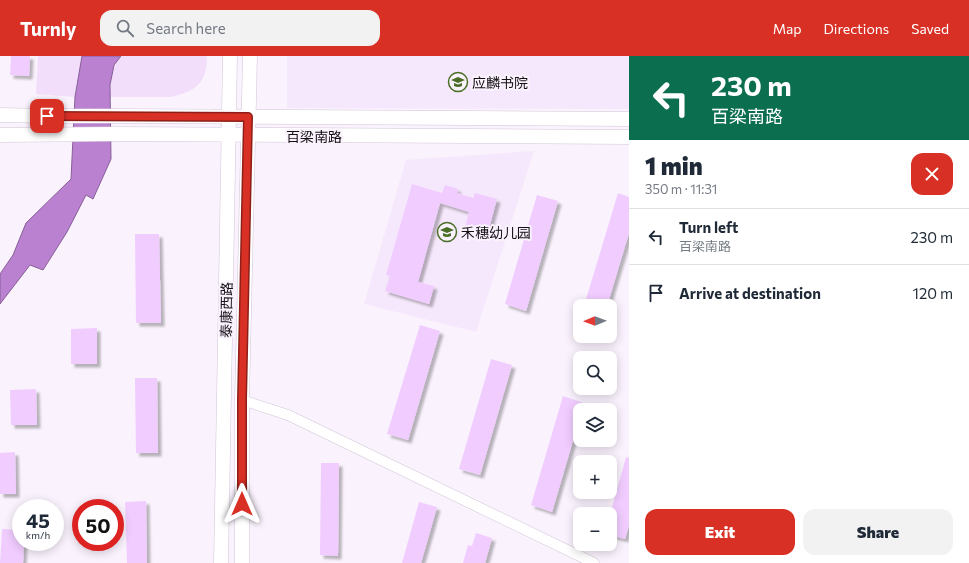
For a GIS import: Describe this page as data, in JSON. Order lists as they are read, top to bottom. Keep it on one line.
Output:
{"streets":{"main road":["百梁南路","泰康西路"]},"crossings":[["百梁南路","泰康西路"]],"places":{"school or university":["应麟书院","禾穗幼儿园"]},"north":"left","page":{"header":"Turnly","search":"Search here","nav":["Map","Directions","Saved"],"turn":["230 m","百梁南路"],"heading":["1 min","350 m · 11:31"],"list":[{"name":"Turn left","note":"百梁南路","value":"230 m"},{"name":"Arrive at destination","value":"120 m"}],"map_buttons":["+","−"],"speed":"45 km/h","limit":"50","buttons":["Exit","Share"]}}
